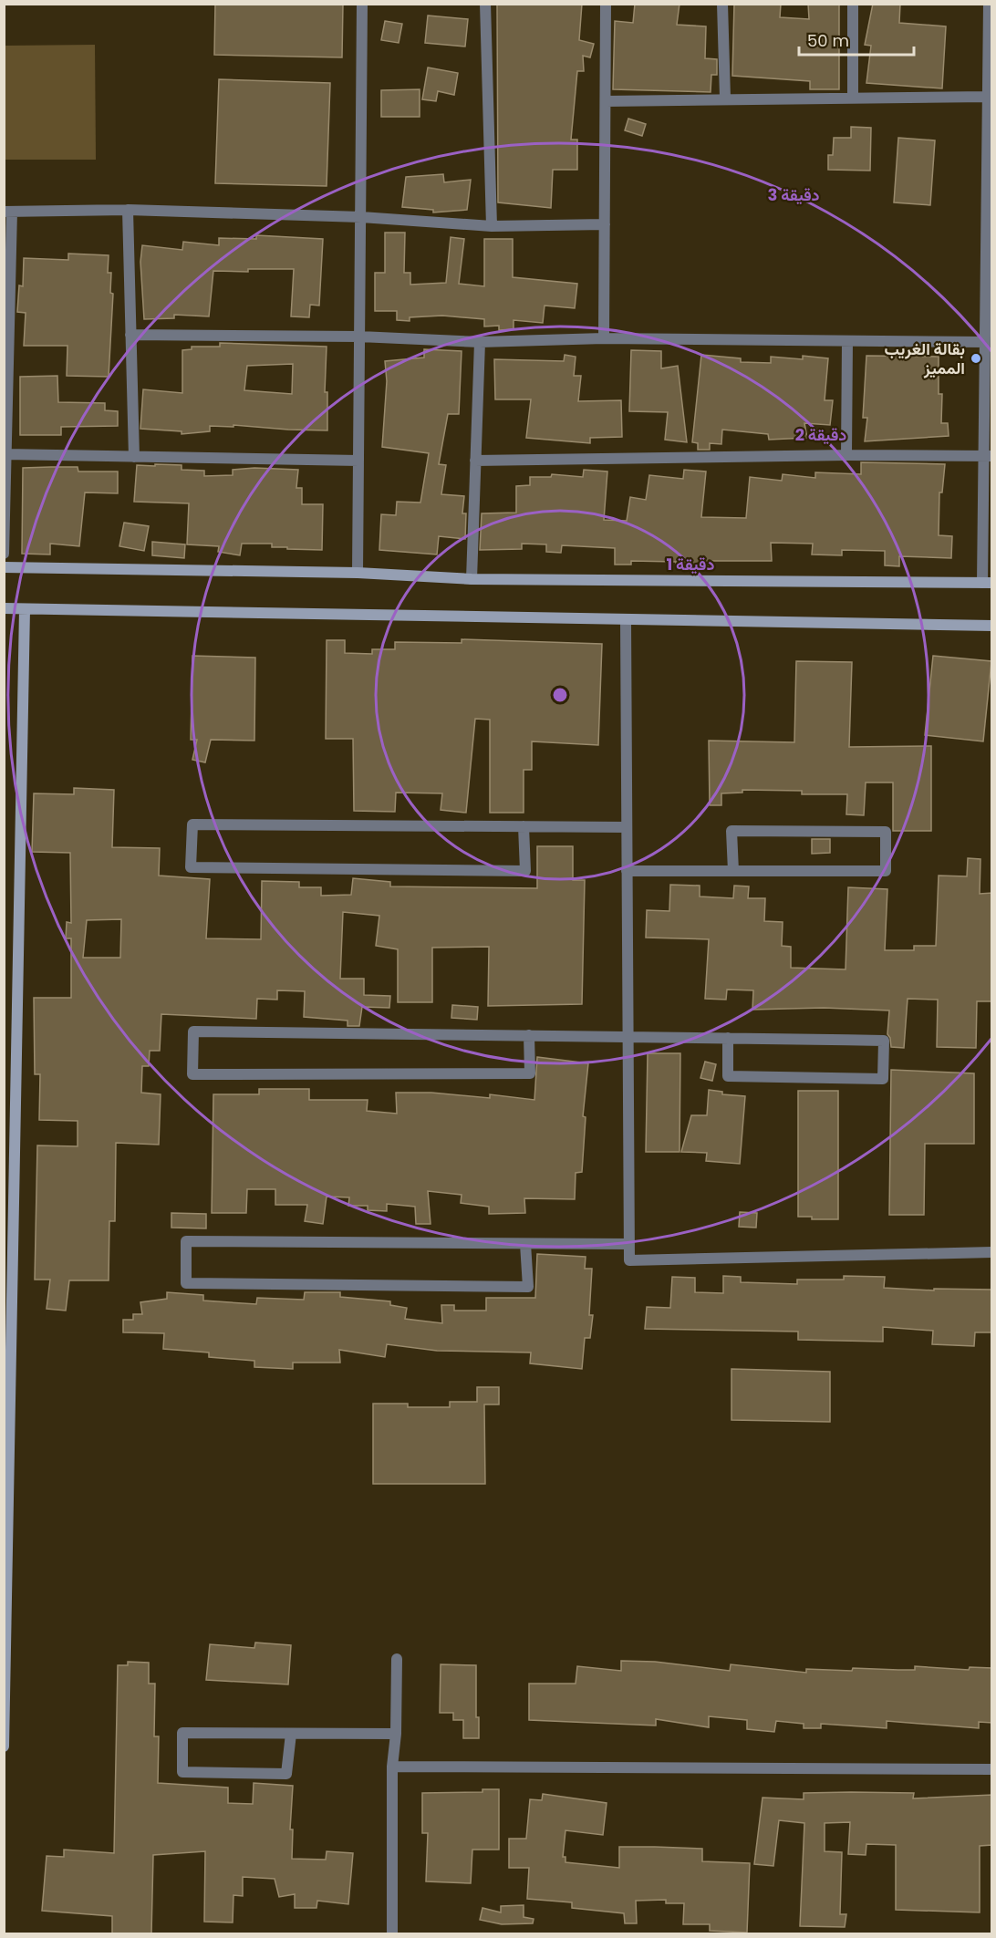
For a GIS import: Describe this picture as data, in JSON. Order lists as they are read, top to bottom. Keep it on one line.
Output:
{"places":["بقالة الغريب المميز"],"scale_bar":"50 m","rings":["3 دقيقة","2 دقيقة","1 دقيقة"]}
